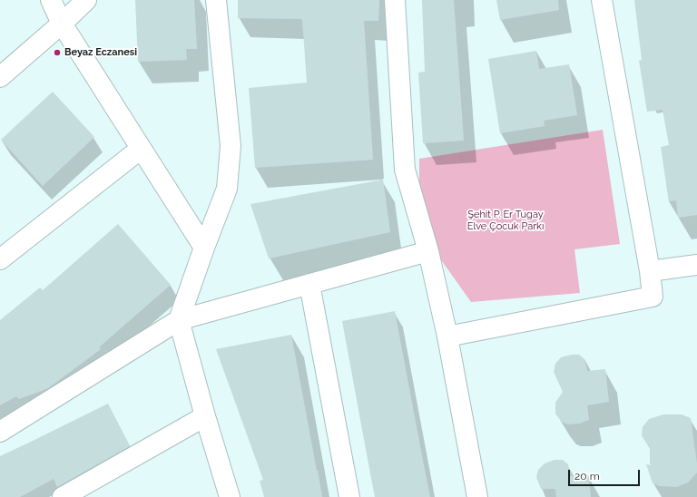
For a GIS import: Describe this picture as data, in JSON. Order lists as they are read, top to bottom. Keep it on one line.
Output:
{"parks":["Şehit P. Er Tugay Elve Çocuk Parkı"],"places":["Beyaz Eczanesi"],"scale_bar":"20 m"}
